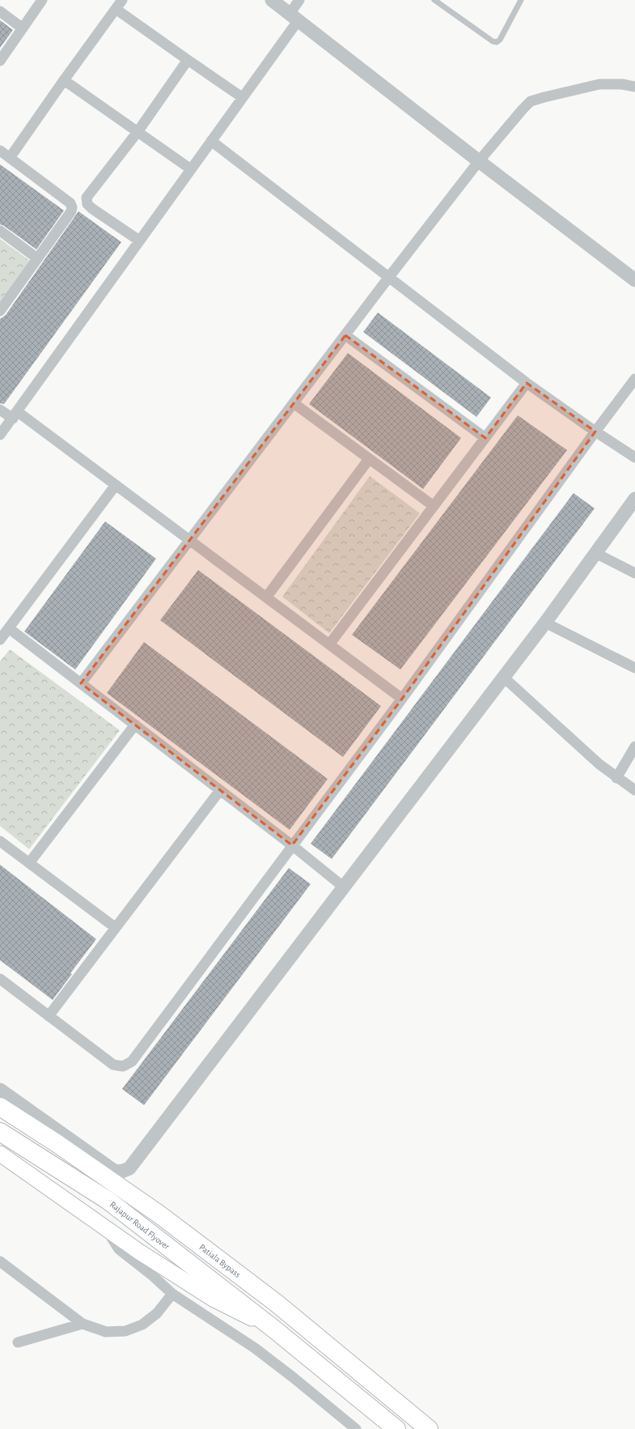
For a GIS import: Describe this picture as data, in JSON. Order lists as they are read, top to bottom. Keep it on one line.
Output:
{"streets":{"highway":["Rajapur Road Flyover","Patiala Bypass"]}}
